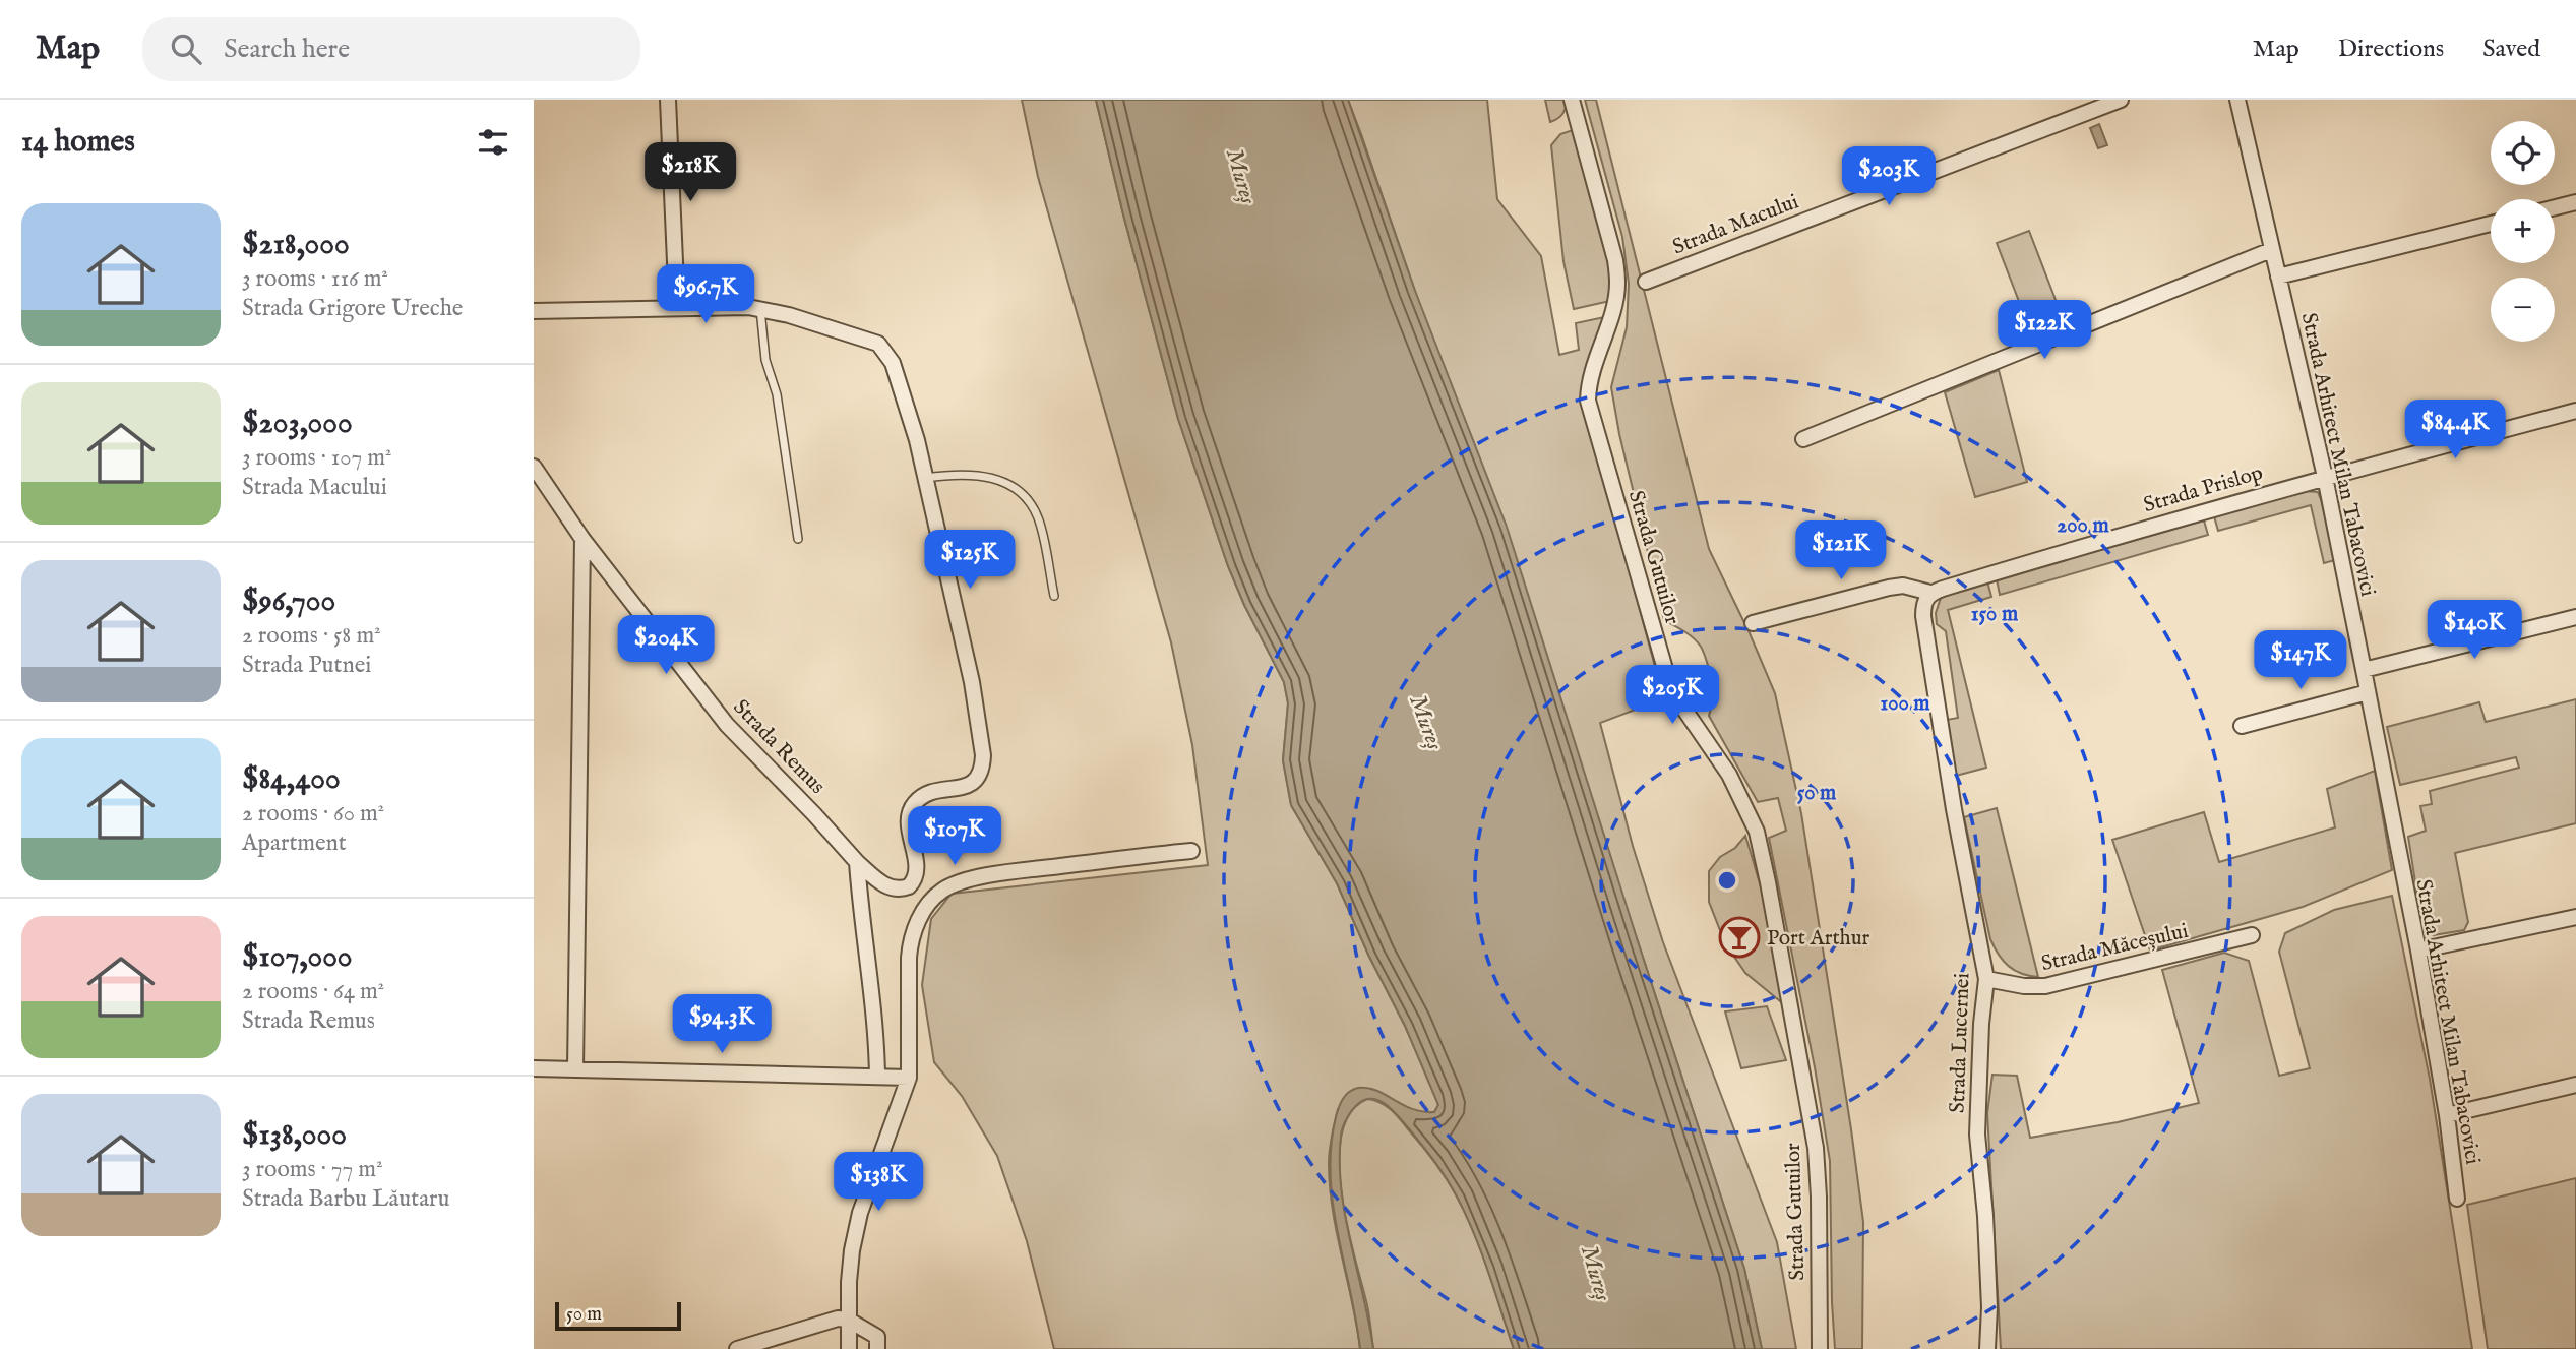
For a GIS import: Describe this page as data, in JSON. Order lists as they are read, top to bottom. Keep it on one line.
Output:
{"streets":{"street":["Strada Macului","Strada Arhitect Milan Tabacovici","Strada Prislop","Strada Gutuilor","Strada Remus","Strada Măceșului","Strada Lucernei"]},"crossings":[["Strada Arhitect Milan Tabacovici","Strada Prislop"],["Strada Prislop","Strada Lucernei"],["Strada Măceșului","Strada Lucernei"]],"water":["Mureș"],"places":{"bar":["Port Arthur"]},"scale_bar":"50 m","page":{"header":"Map","search":"Search here","nav":["Map","Directions","Saved"],"heading":"14 homes","map_buttons":["+","−"],"price":["$218K","$203K","$96.7K","$122K","$84.4K","$121K","$125K","$140K","$204K","$147K","$205K","$107K","$94.3K","$138K"],"list":[{"name":"$218,000","note":"3 rooms · 116 m² · Strada Grigore Ureche"},{"name":"$203,000","note":"3 rooms · 107 m² · Strada Macului"},{"name":"$96,700","note":"2 rooms · 58 m² · Strada Putnei"},{"name":"$84,400","note":"2 rooms · 60 m² · Apartment"},{"name":"$107,000","note":"2 rooms · 64 m² · Strada Remus"},{"name":"$138,000","note":"3 rooms · 77 m² · Strada Barbu Lăutaru"}],"scale":"50 m"},"rings":["200 m","150 m","100 m","50 m"]}
